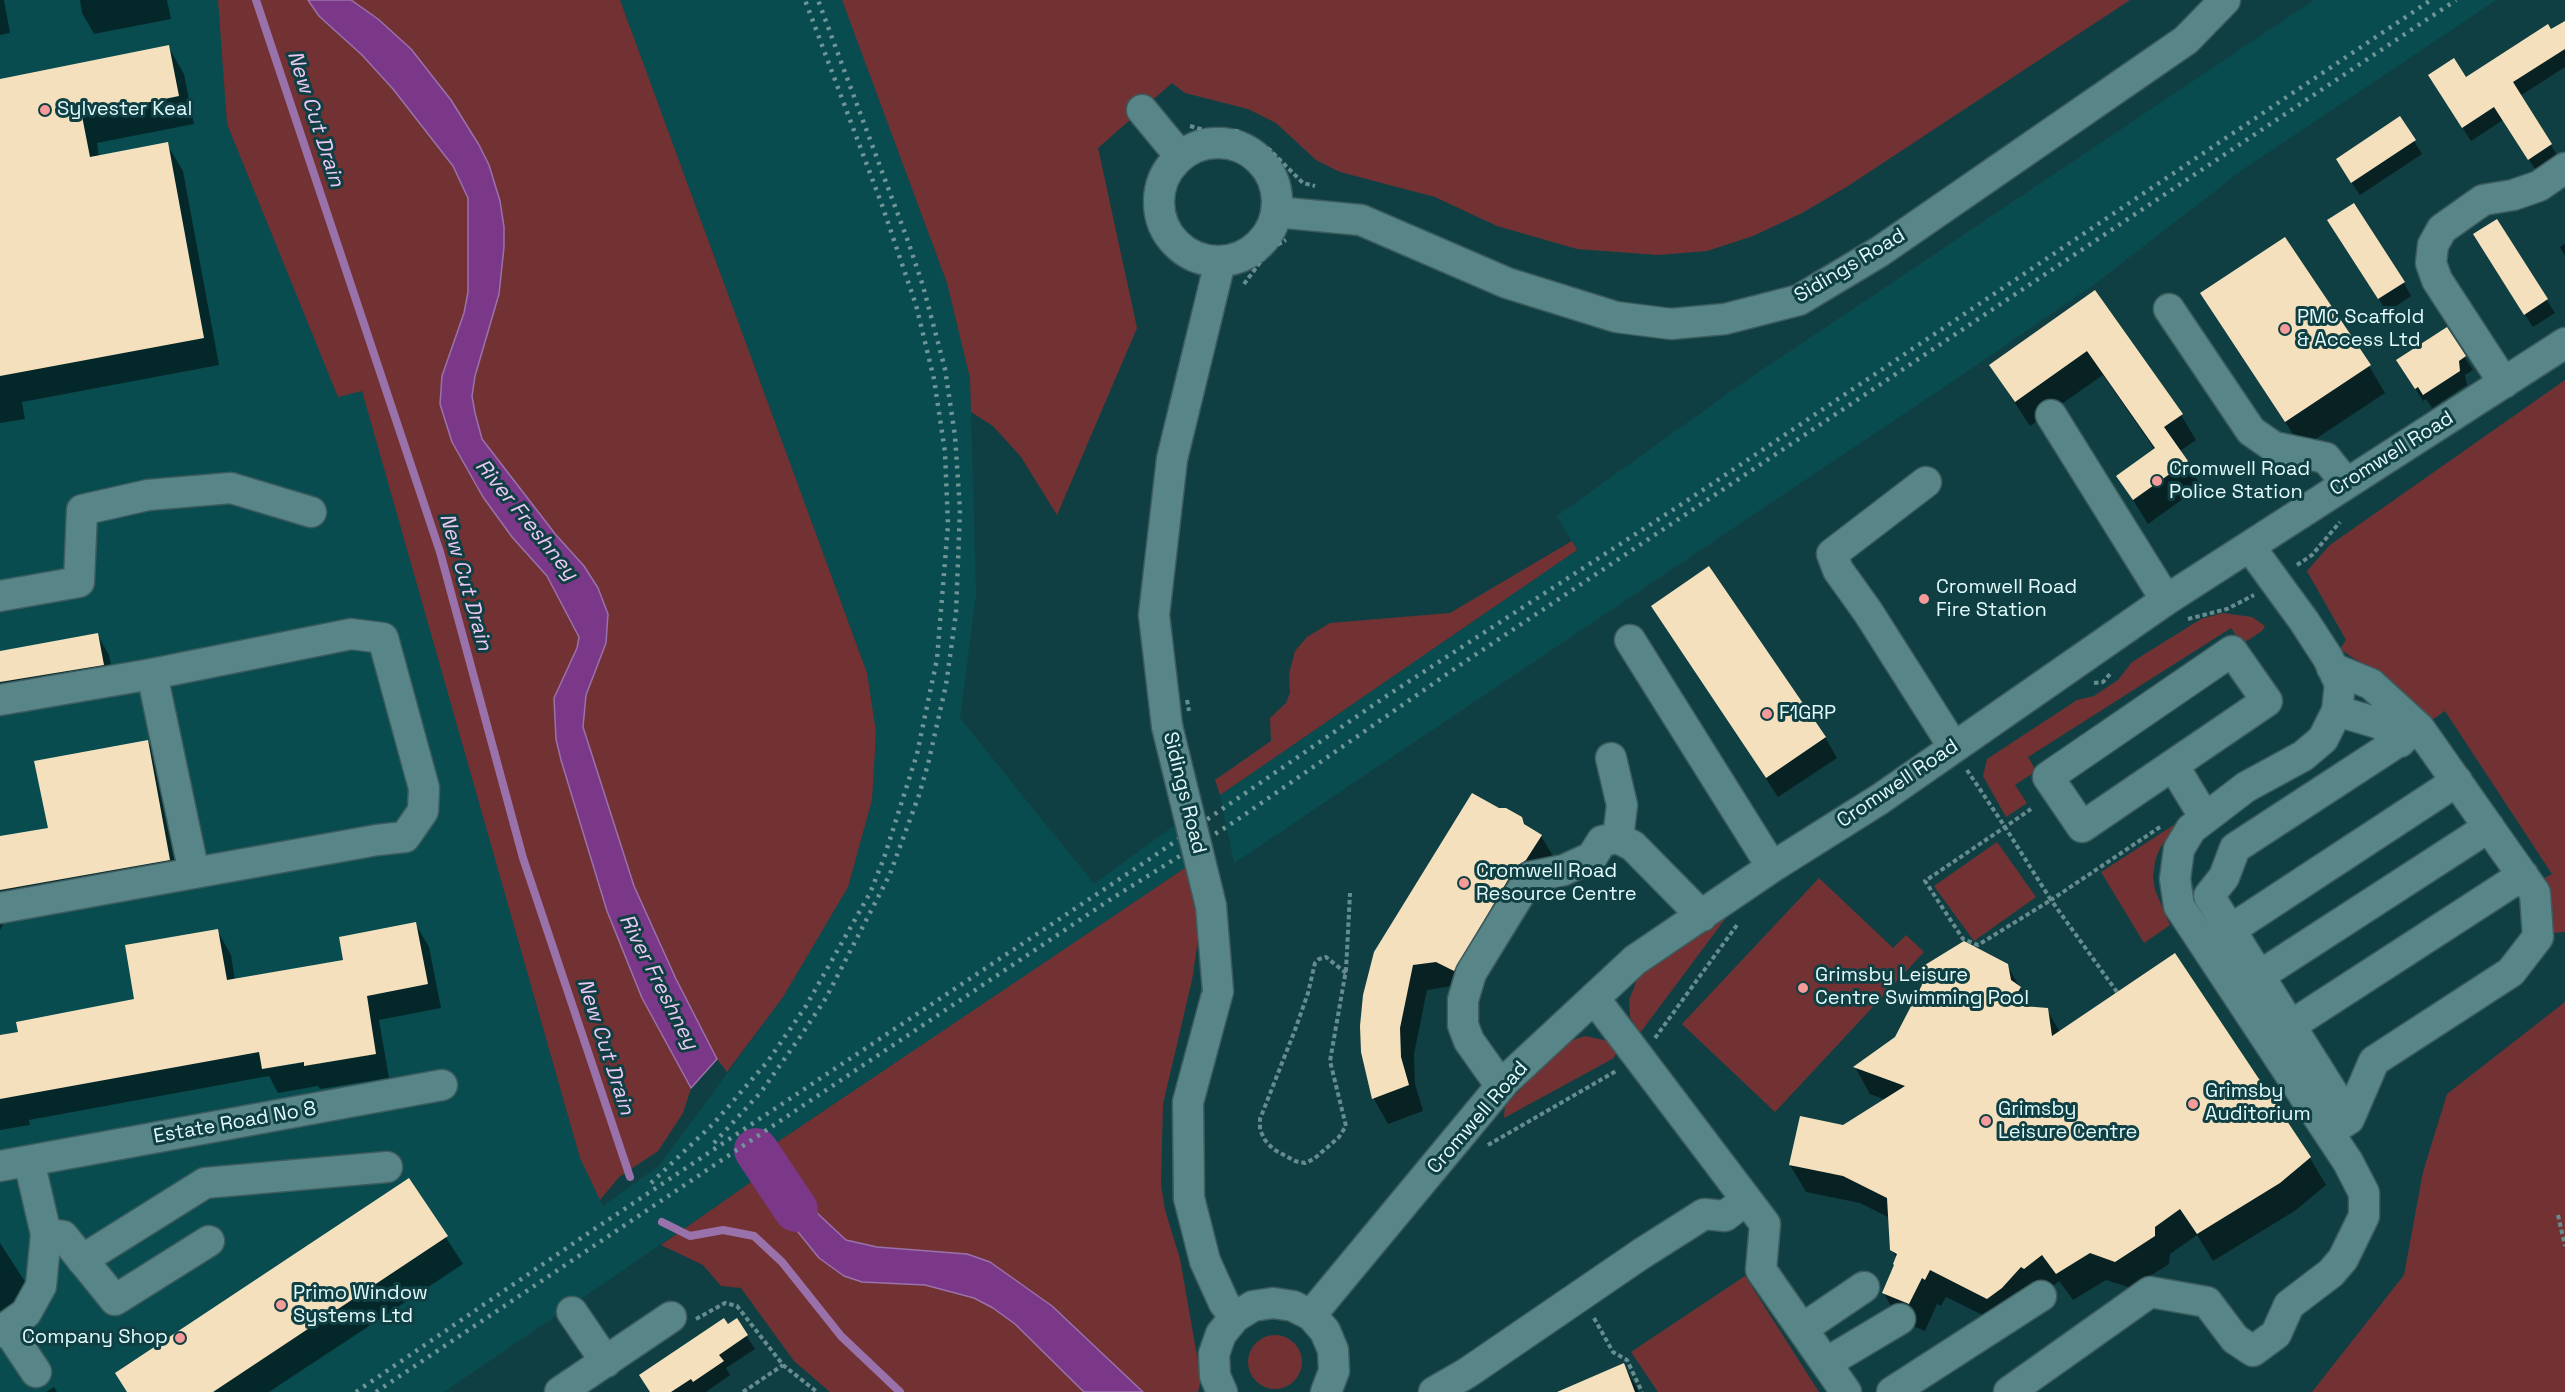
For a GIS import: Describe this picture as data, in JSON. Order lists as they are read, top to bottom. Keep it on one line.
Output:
{"streets":{"street":["Sidings Road","Cromwell Road","Estate Road No 8"]},"water":["New Cut Drain","River Freshney"],"places":["Sylvester Keal","PMC Scaffold & Access Ltd","Cromwell Road Police Station","Cromwell Road Fire Station","F1GRP","Cromwell Road Resource Centre","Grimsby Leisure Centre Swimming Pool","Grimsby Auditorium","Grimsby Leisure Centre","Primo Window Systems Ltd","Company Shop"]}
